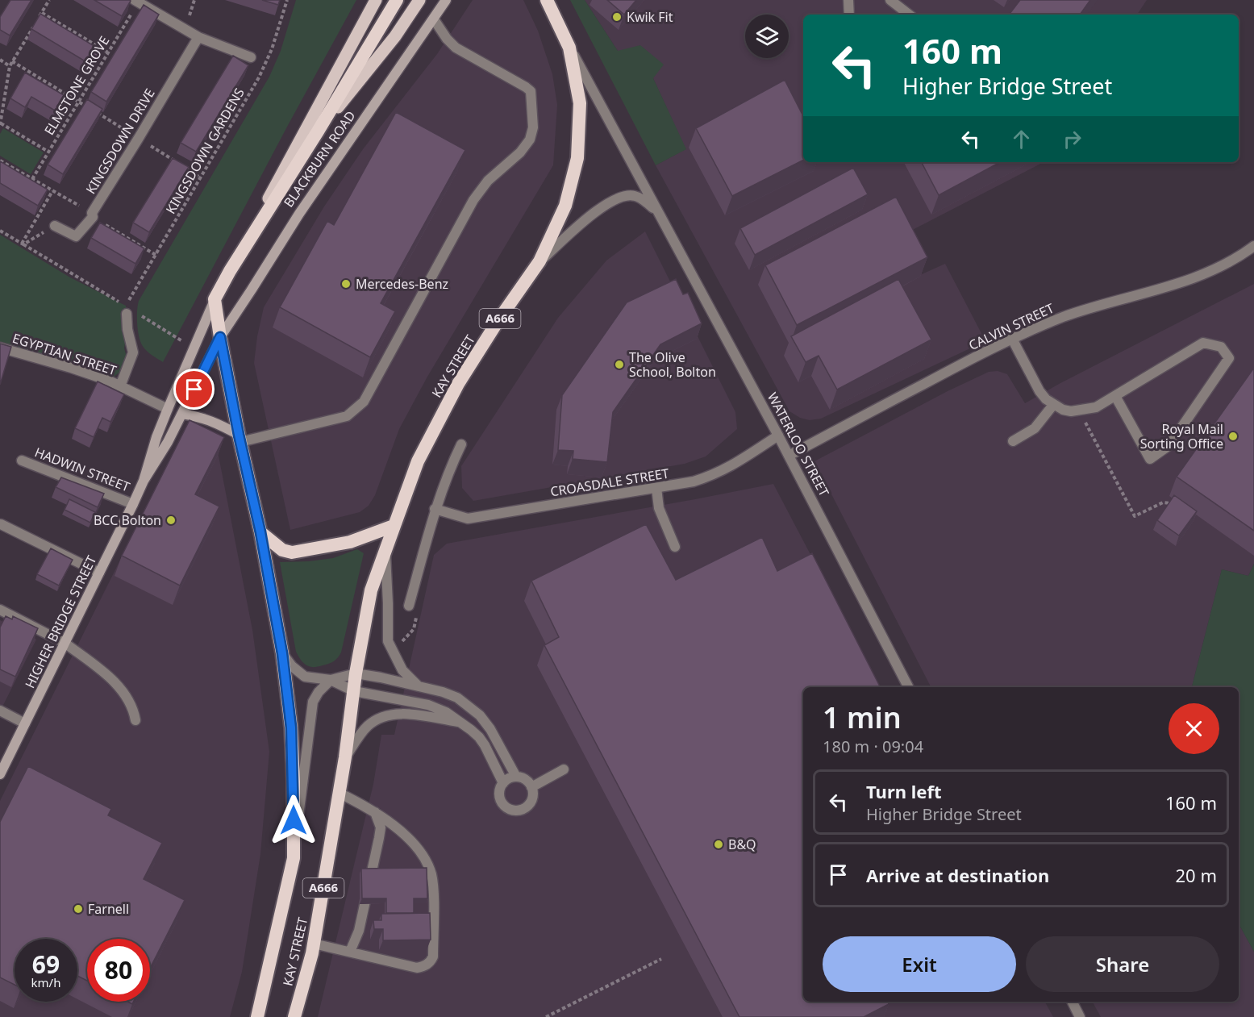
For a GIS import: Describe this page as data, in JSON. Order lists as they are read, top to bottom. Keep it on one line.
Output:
{"streets":{"highway":["BLACKBURN ROAD","A666","KAY STREET"],"main road":["HIGHER BRIDGE STREET"],"street":["KINGSDOWN DRIVE","CALVIN STREET","EGYPTIAN STREET","WATERLOO STREET","HADWIN STREET","CROASDALE STREET"],"path":["ELMSTONE GROVE","KINGSDOWN GARDENS"]},"crossings":[["KINGSDOWN GARDENS","EGYPTIAN STREET"],["BLACKBURN ROAD","KAY STREET"],["BLACKBURN ROAD","HIGHER BRIDGE STREET"],["CALVIN STREET","WATERLOO STREET"],["EGYPTIAN STREET","HIGHER BRIDGE STREET"],["KAY STREET","WATERLOO STREET"],["KAY STREET","HIGHER BRIDGE STREET"],["WATERLOO STREET","CROASDALE STREET"],["HADWIN STREET","HIGHER BRIDGE STREET"]],"places":["Kwik Fit","Mercedes-Benz","The Olive School, Bolton","Royal Mail Sorting Office","BCC Bolton","B&Q","Farnell"],"page":{"turn":["160 m","Higher Bridge Street"],"heading":["1 min","180 m · 09:04"],"list":[{"name":"Turn left","note":"Higher Bridge Street","value":"160 m"},{"name":"Arrive at destination","value":"20 m"}],"buttons":["Exit","Share"],"speed":"69 km/h","limit":"80"}}
